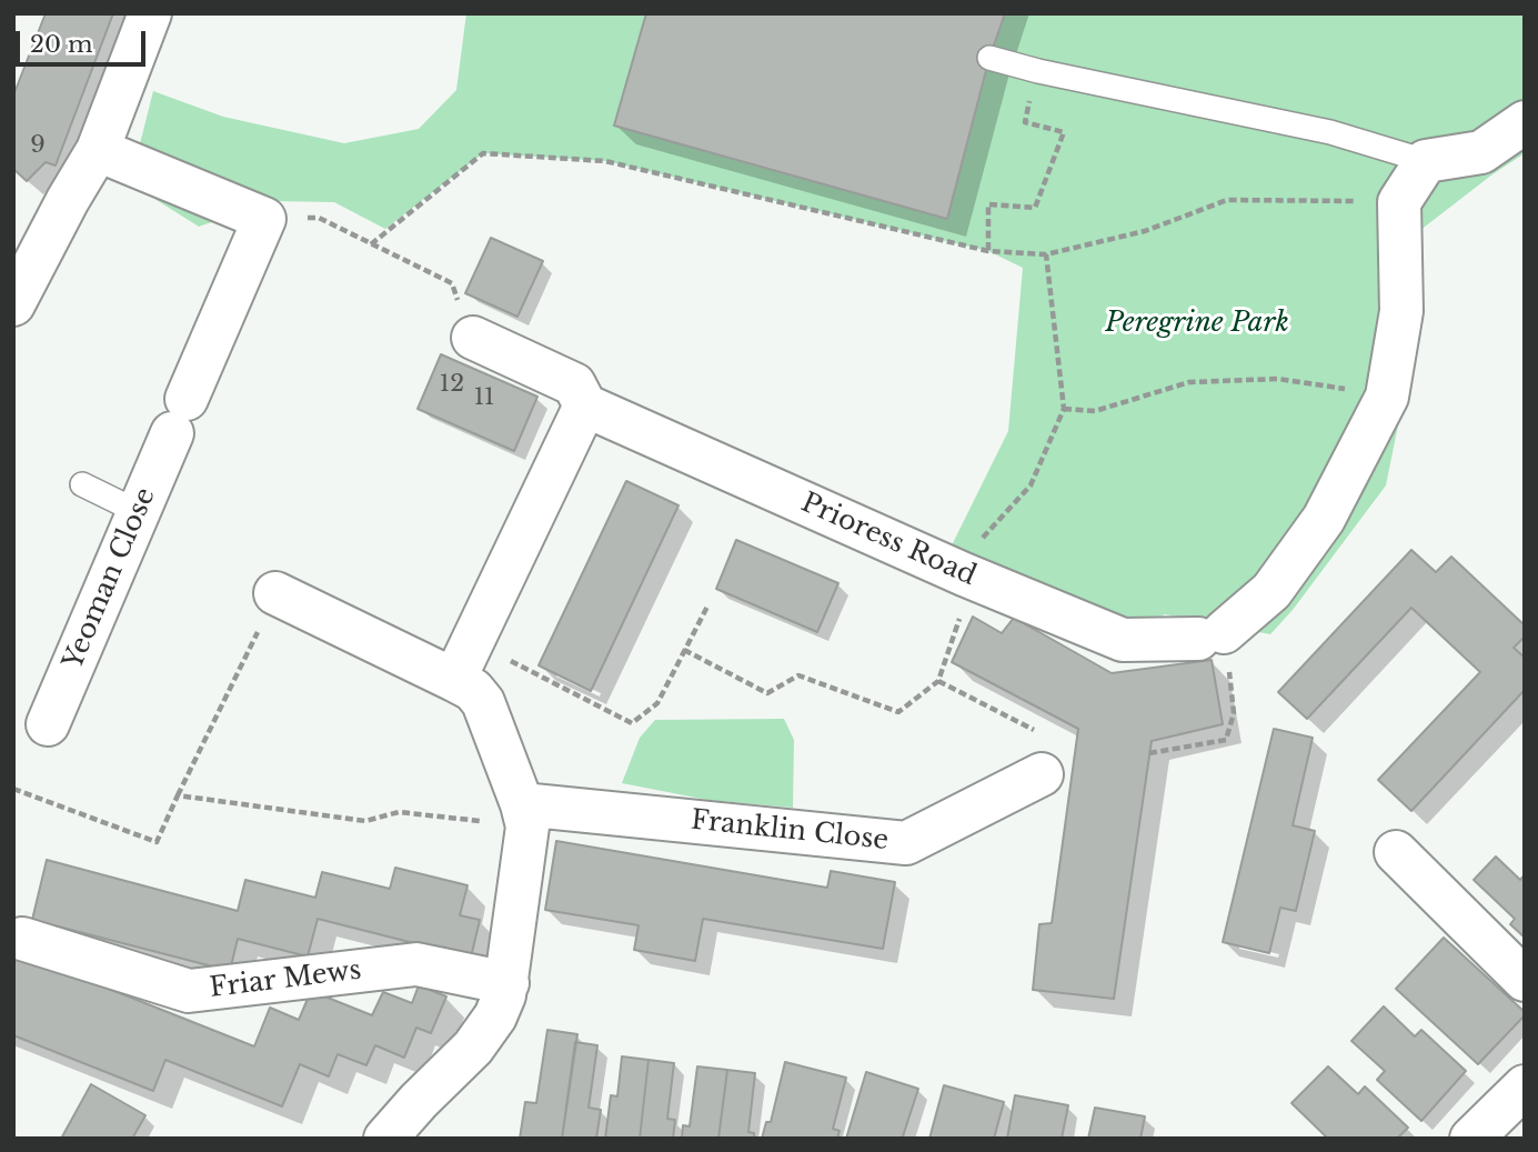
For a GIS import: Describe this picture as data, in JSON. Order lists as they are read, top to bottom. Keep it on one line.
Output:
{"streets":{"street":["Prioress Road","Yeoman Close","Franklin Close","Friar Mews"]},"parks":["Peregrine Park"],"house_numbers":["9","12","11"],"scale_bar":"20 m"}
